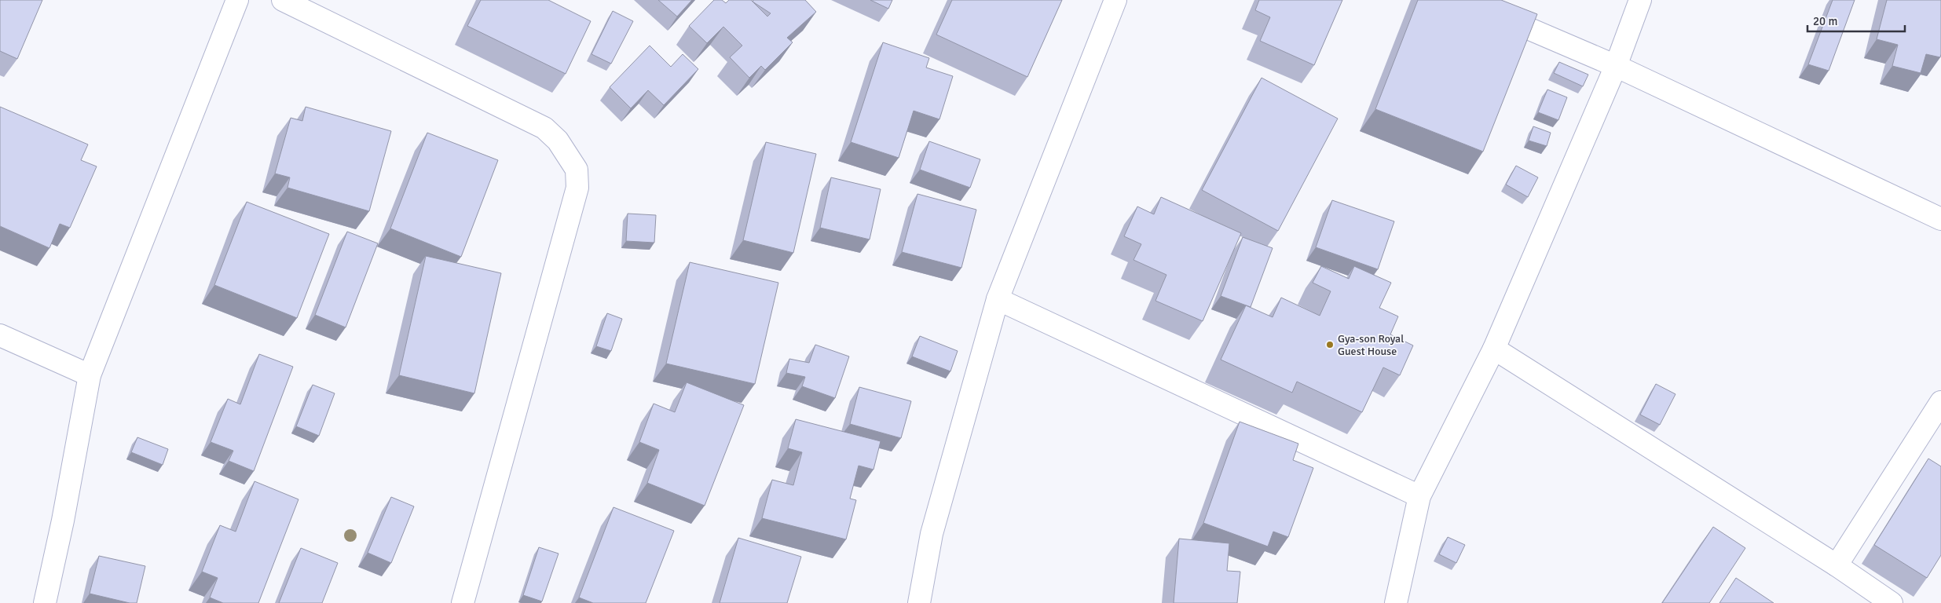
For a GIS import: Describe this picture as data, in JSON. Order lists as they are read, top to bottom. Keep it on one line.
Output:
{"places":["Gya-son Royal Guest House"],"scale_bar":"20 m"}
